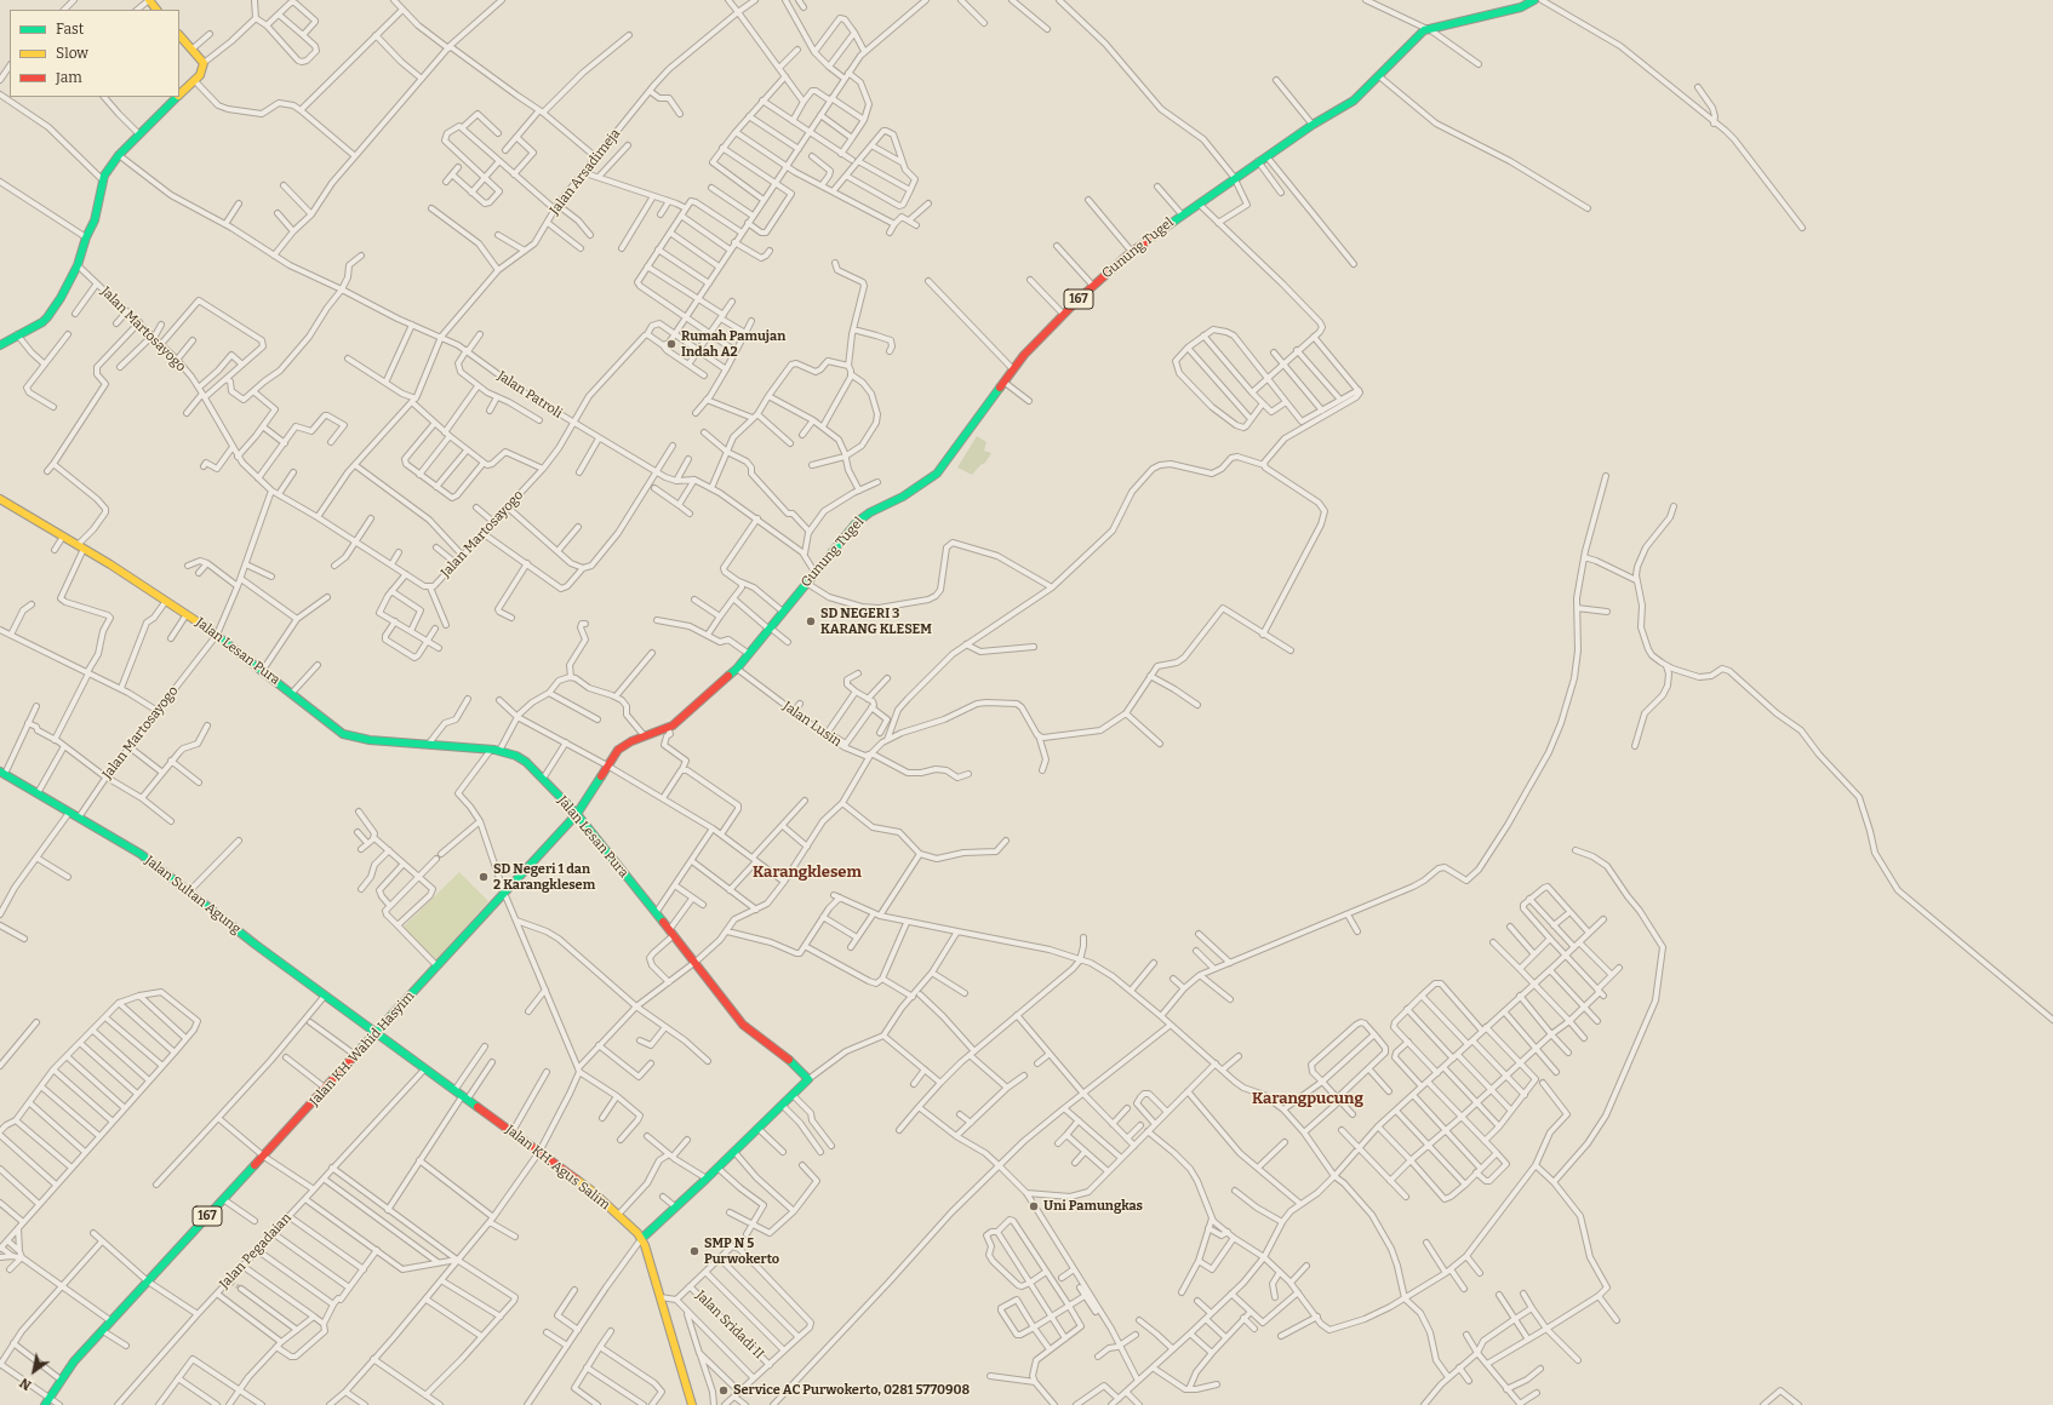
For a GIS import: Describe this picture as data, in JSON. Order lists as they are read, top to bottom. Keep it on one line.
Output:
{"streets":{"main road":["Gunung Tugel","167","Jalan Lesan Pura","Jalan Sultan Agung","Jalan KH. Wahid Hasyim","Jalan KH. Agus Salim"],"street":["Jalan Arsadimeja","Jalan Martosayogo","Jalan Patroli","Jalan Lusin","Jalan Pegadaian","Jalan Sridadi II"]},"crossings":[["Jalan Arsadimeja","Jalan Martosayogo"],["Jalan Arsadimeja","Jalan Patroli"],["Gunung Tugel","Jalan Patroli"],["Gunung Tugel","Jalan Lusin"],["Gunung Tugel","Jalan KH. Wahid Hasyim"],["Jalan Martosayogo","Jalan Patroli"],["Jalan Martosayogo","Jalan Lesan Pura"],["Jalan Martosayogo","Jalan Sultan Agung"],["Jalan Lesan Pura","Jalan KH. Wahid Hasyim"],["Jalan Sultan Agung","Jalan KH. Wahid Hasyim"],["Jalan Sultan Agung","Jalan KH. Agus Salim"],["Jalan KH. Wahid Hasyim","Jalan KH. Agus Salim"],["Jalan KH. Agus Salim","Jalan Pegadaian"]],"districts":["Karangklesem","Karangpucung"],"places":["Rumah Pamujan Indah A2","SD NEGERI 3 KARANG KLESEM","SD Negeri 1 dan 2 Karangklesem","Uni Pamungkas","SMP N 5 Purwokerto","Service AC Purwokerto, 0281 5770908"],"legend":["Fast","Slow","Jam"],"north":"bottom left"}
